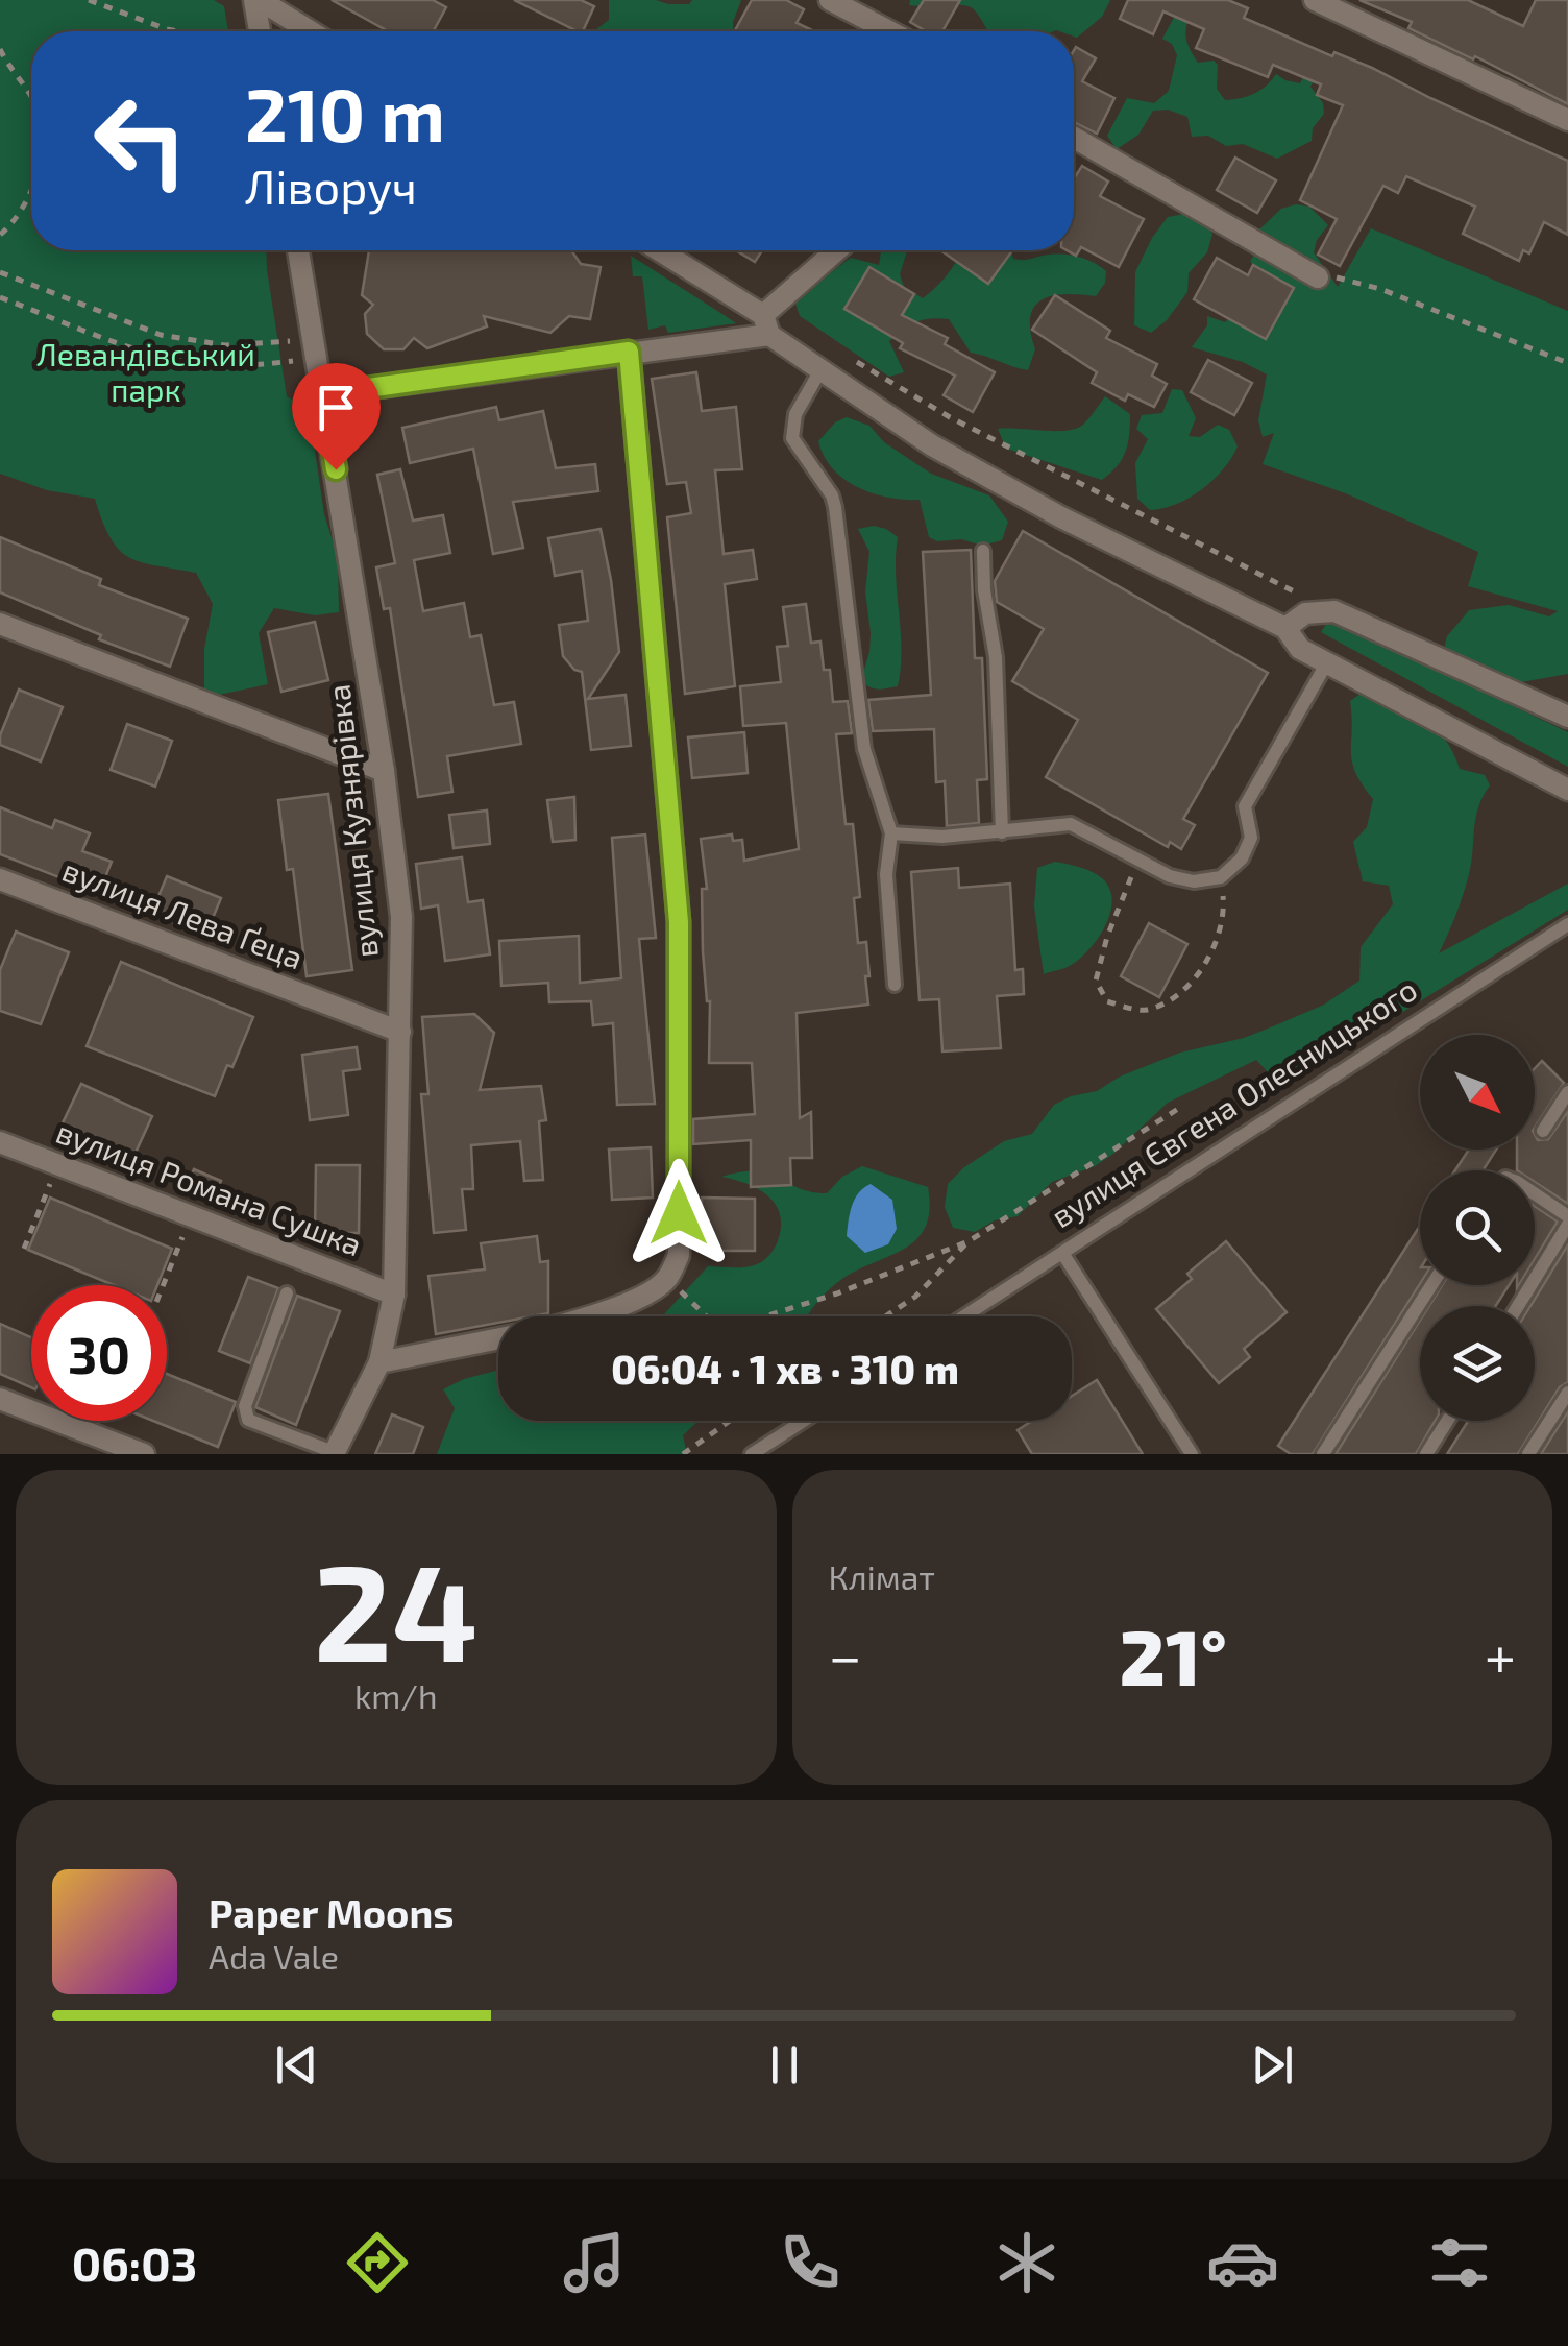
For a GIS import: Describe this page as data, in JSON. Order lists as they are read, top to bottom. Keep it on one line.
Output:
{"streets":{"street":["вулиця Кузнярівка","вулиця Лева Ґеца","вулиця Романа Сушка"],"lane":["вулиця Євгена Олесницького"]},"crossings":[["вулиця Кузнярівка","вулиця Лева Ґеца"],["вулиця Кузнярівка","вулиця Романа Сушка"]],"parks":["Левандівський парк"],"north":"bottom right","page":{"turn":["210 m","Ліворуч"],"limit":"30","trip":"06:04 · 1 хв · 310 m","tile":[["24","km/h"],"Клімат"],"heat":["−","21°","+"],"song":["Paper Moons","Ada Vale"],"tabs":"06:03"}}
